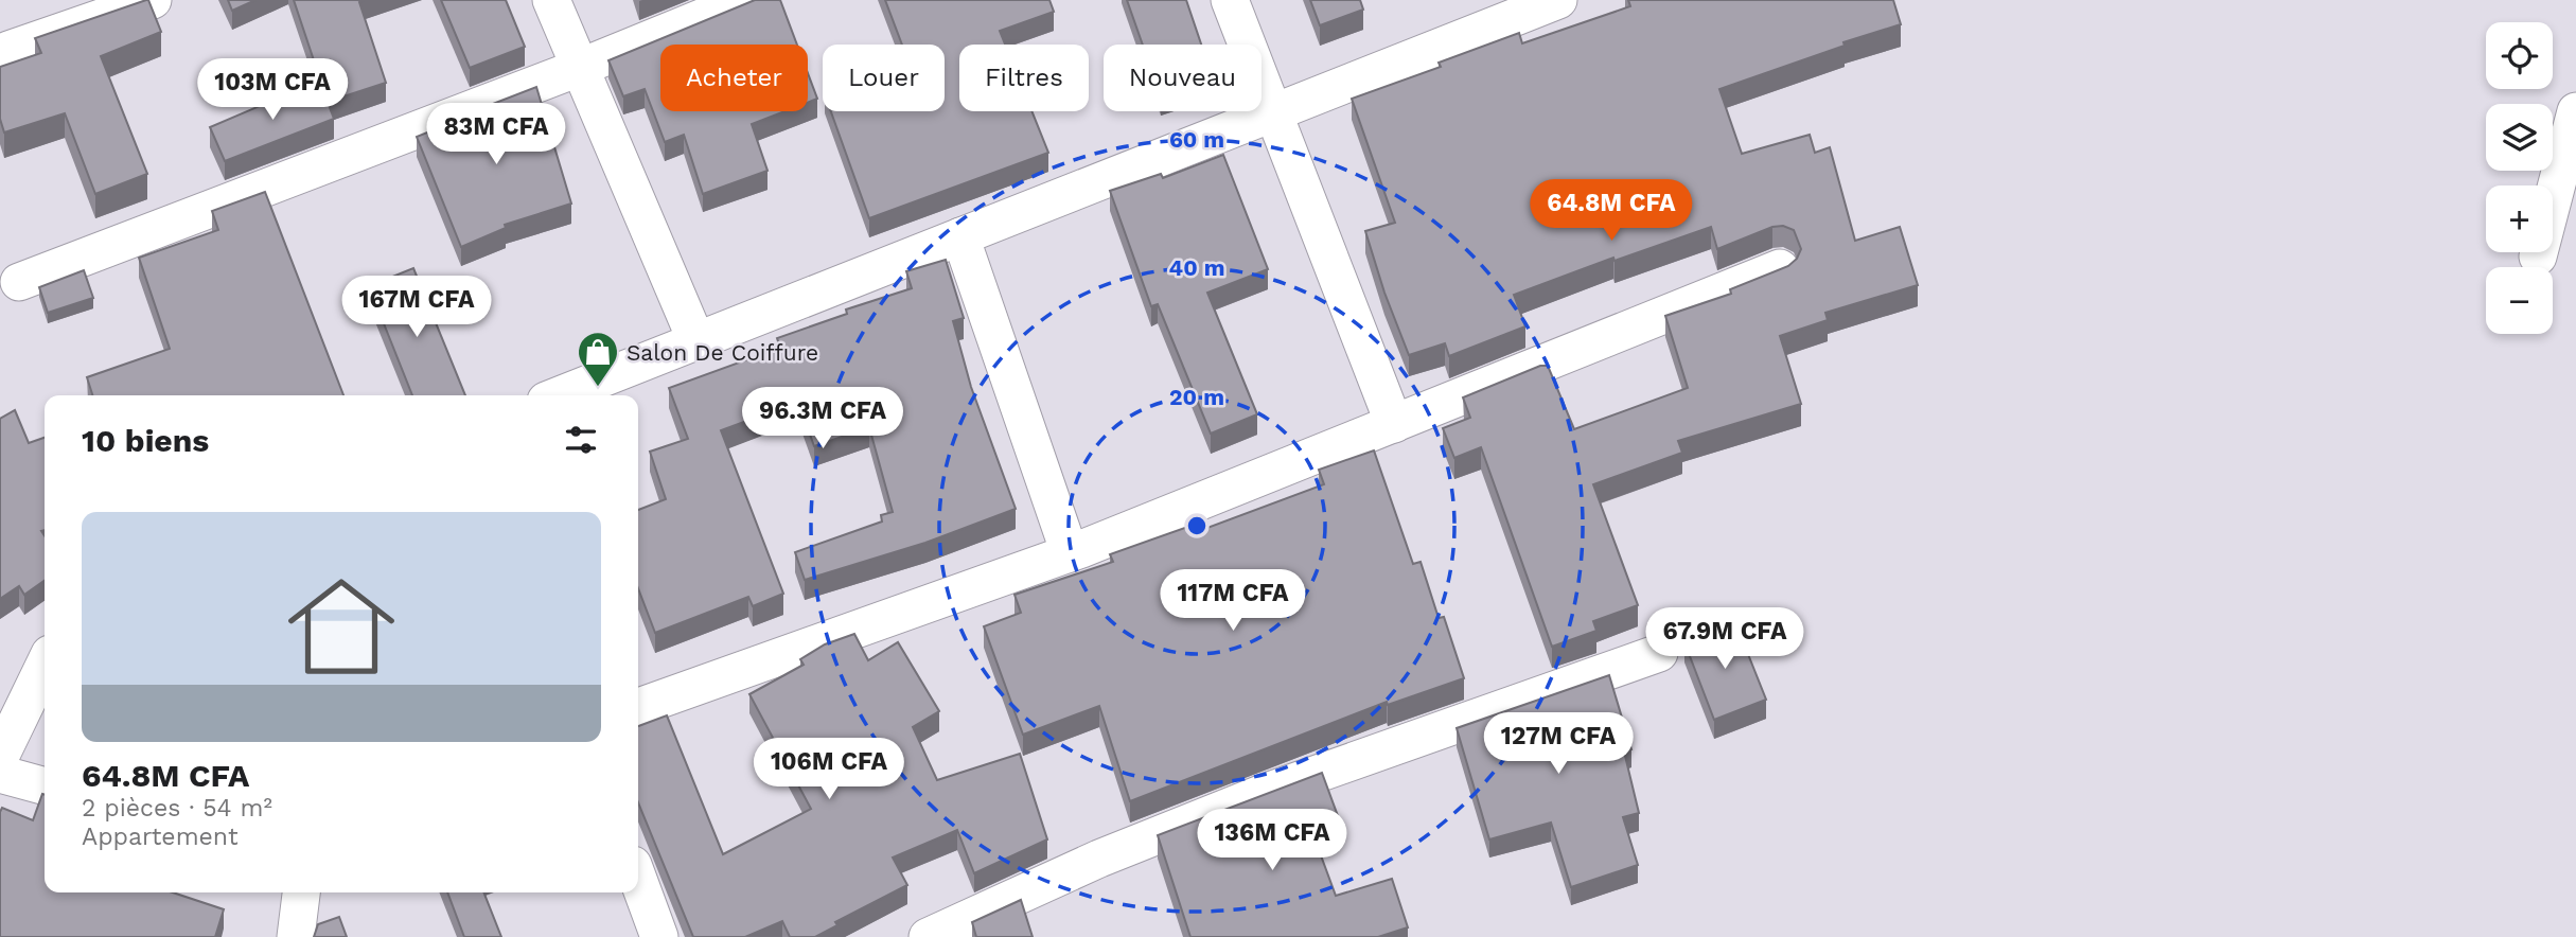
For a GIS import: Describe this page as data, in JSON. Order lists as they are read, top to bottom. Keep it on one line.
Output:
{"places":{"shop":["Salon De Coiffure"]},"page":{"map_buttons":["+","−"],"chip":["Acheter","Louer","Filtres","Nouveau"],"price":["103M CFA","83M CFA","64.8M CFA","167M CFA","96.3M CFA","117M CFA","67.9M CFA","127M CFA","106M CFA","136M CFA"],"heading":"10 biens","list":[{"name":"64.8M CFA","note":"2 pièces · 54 m² · Appartement"}]},"rings":["60 m","40 m","20 m"]}
